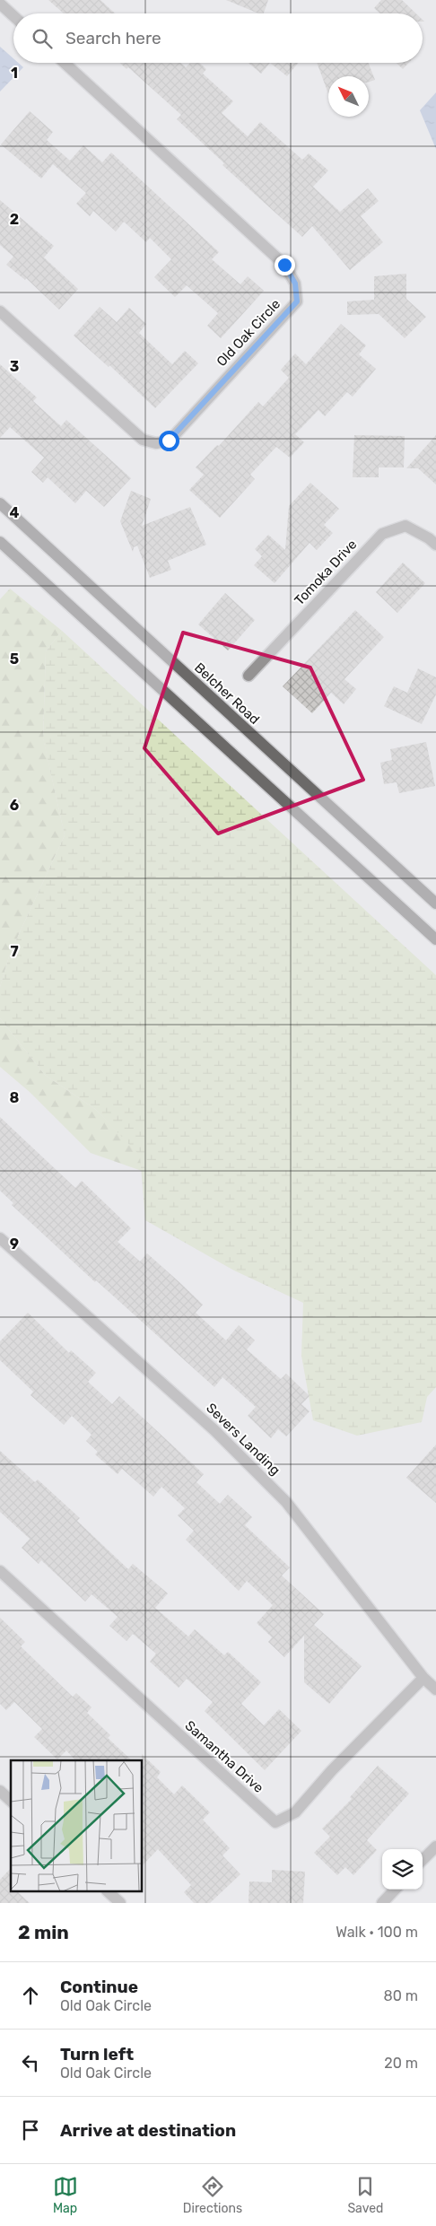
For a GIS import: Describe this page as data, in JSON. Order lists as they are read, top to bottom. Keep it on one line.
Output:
{"streets":{"main road":["Belcher Road"],"street":["Old Oak Circle","Tomoka Drive","Severs Landing","Samantha Drive"]},"crossings":[["Severs Landing","Samantha Drive"]],"north":"top left","page":{"search":"Search here","heading":["2 min","Walk · 100 m"],"list":[["Continue","Old Oak Circle","80 m"],["Turn left","Old Oak Circle","20 m"],"Arrive at destination"],"nav":["Map","Directions","Saved"]},"grid":{"rows":["1","2","3","4","5","6","7","8","9"]}}
